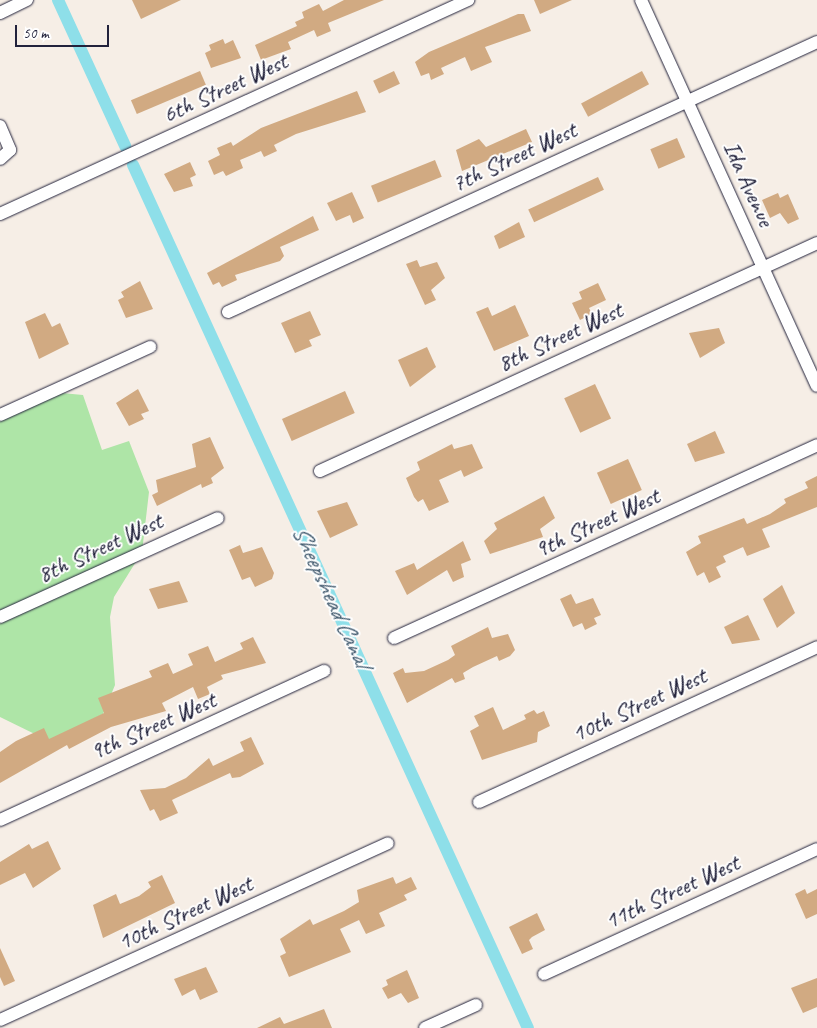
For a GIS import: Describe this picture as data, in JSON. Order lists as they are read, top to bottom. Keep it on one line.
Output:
{"streets":{"street":["6th Street West","7th Street West","Ida Avenue","8th Street West","9th Street West","10th Street West","11th Street West"]},"crossings":[["7th Street West","Ida Avenue"],["Ida Avenue","8th Street West"]],"water":["Sheepshead Canal"],"scale_bar":"50 m"}
